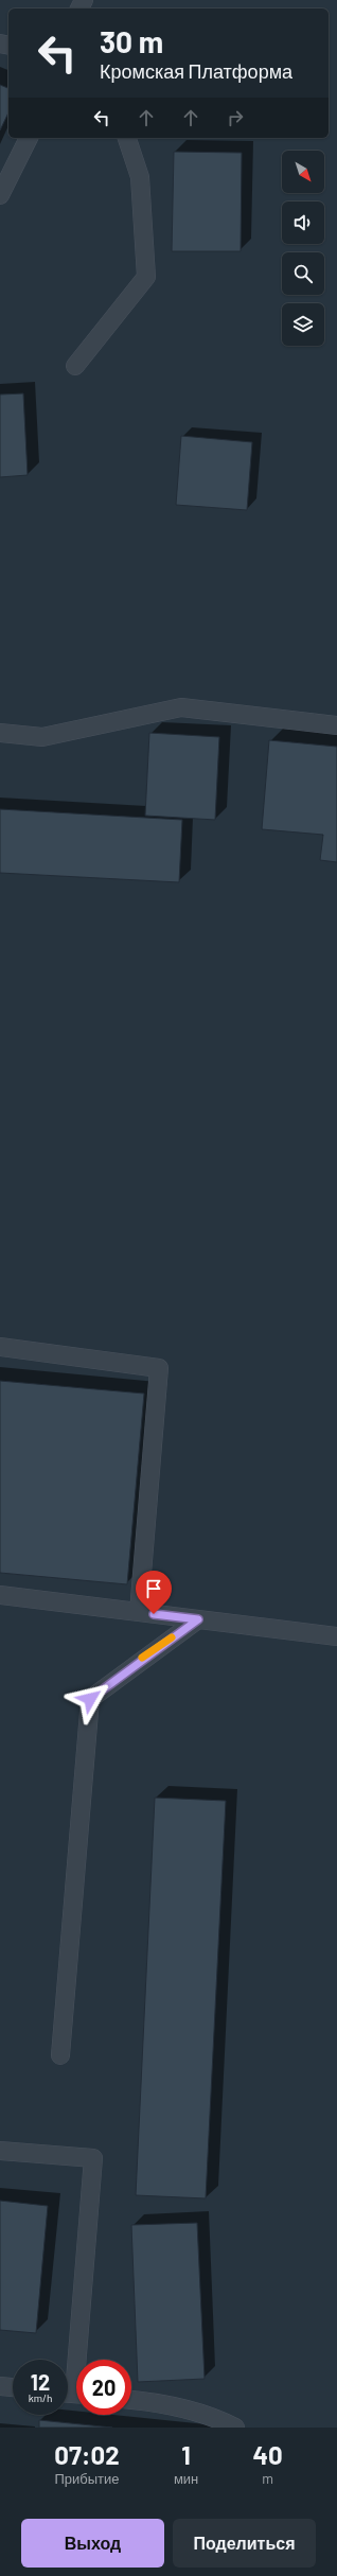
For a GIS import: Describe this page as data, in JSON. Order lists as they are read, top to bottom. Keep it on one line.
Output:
{"north":"bottom right","page":{"turn":["30 m","Кромская Платформа"],"speed":"12 km/h","limit":"20","eta":["07:02","Прибытие","1","мин","40","m"],"buttons":["Выход","Поделиться"]}}
